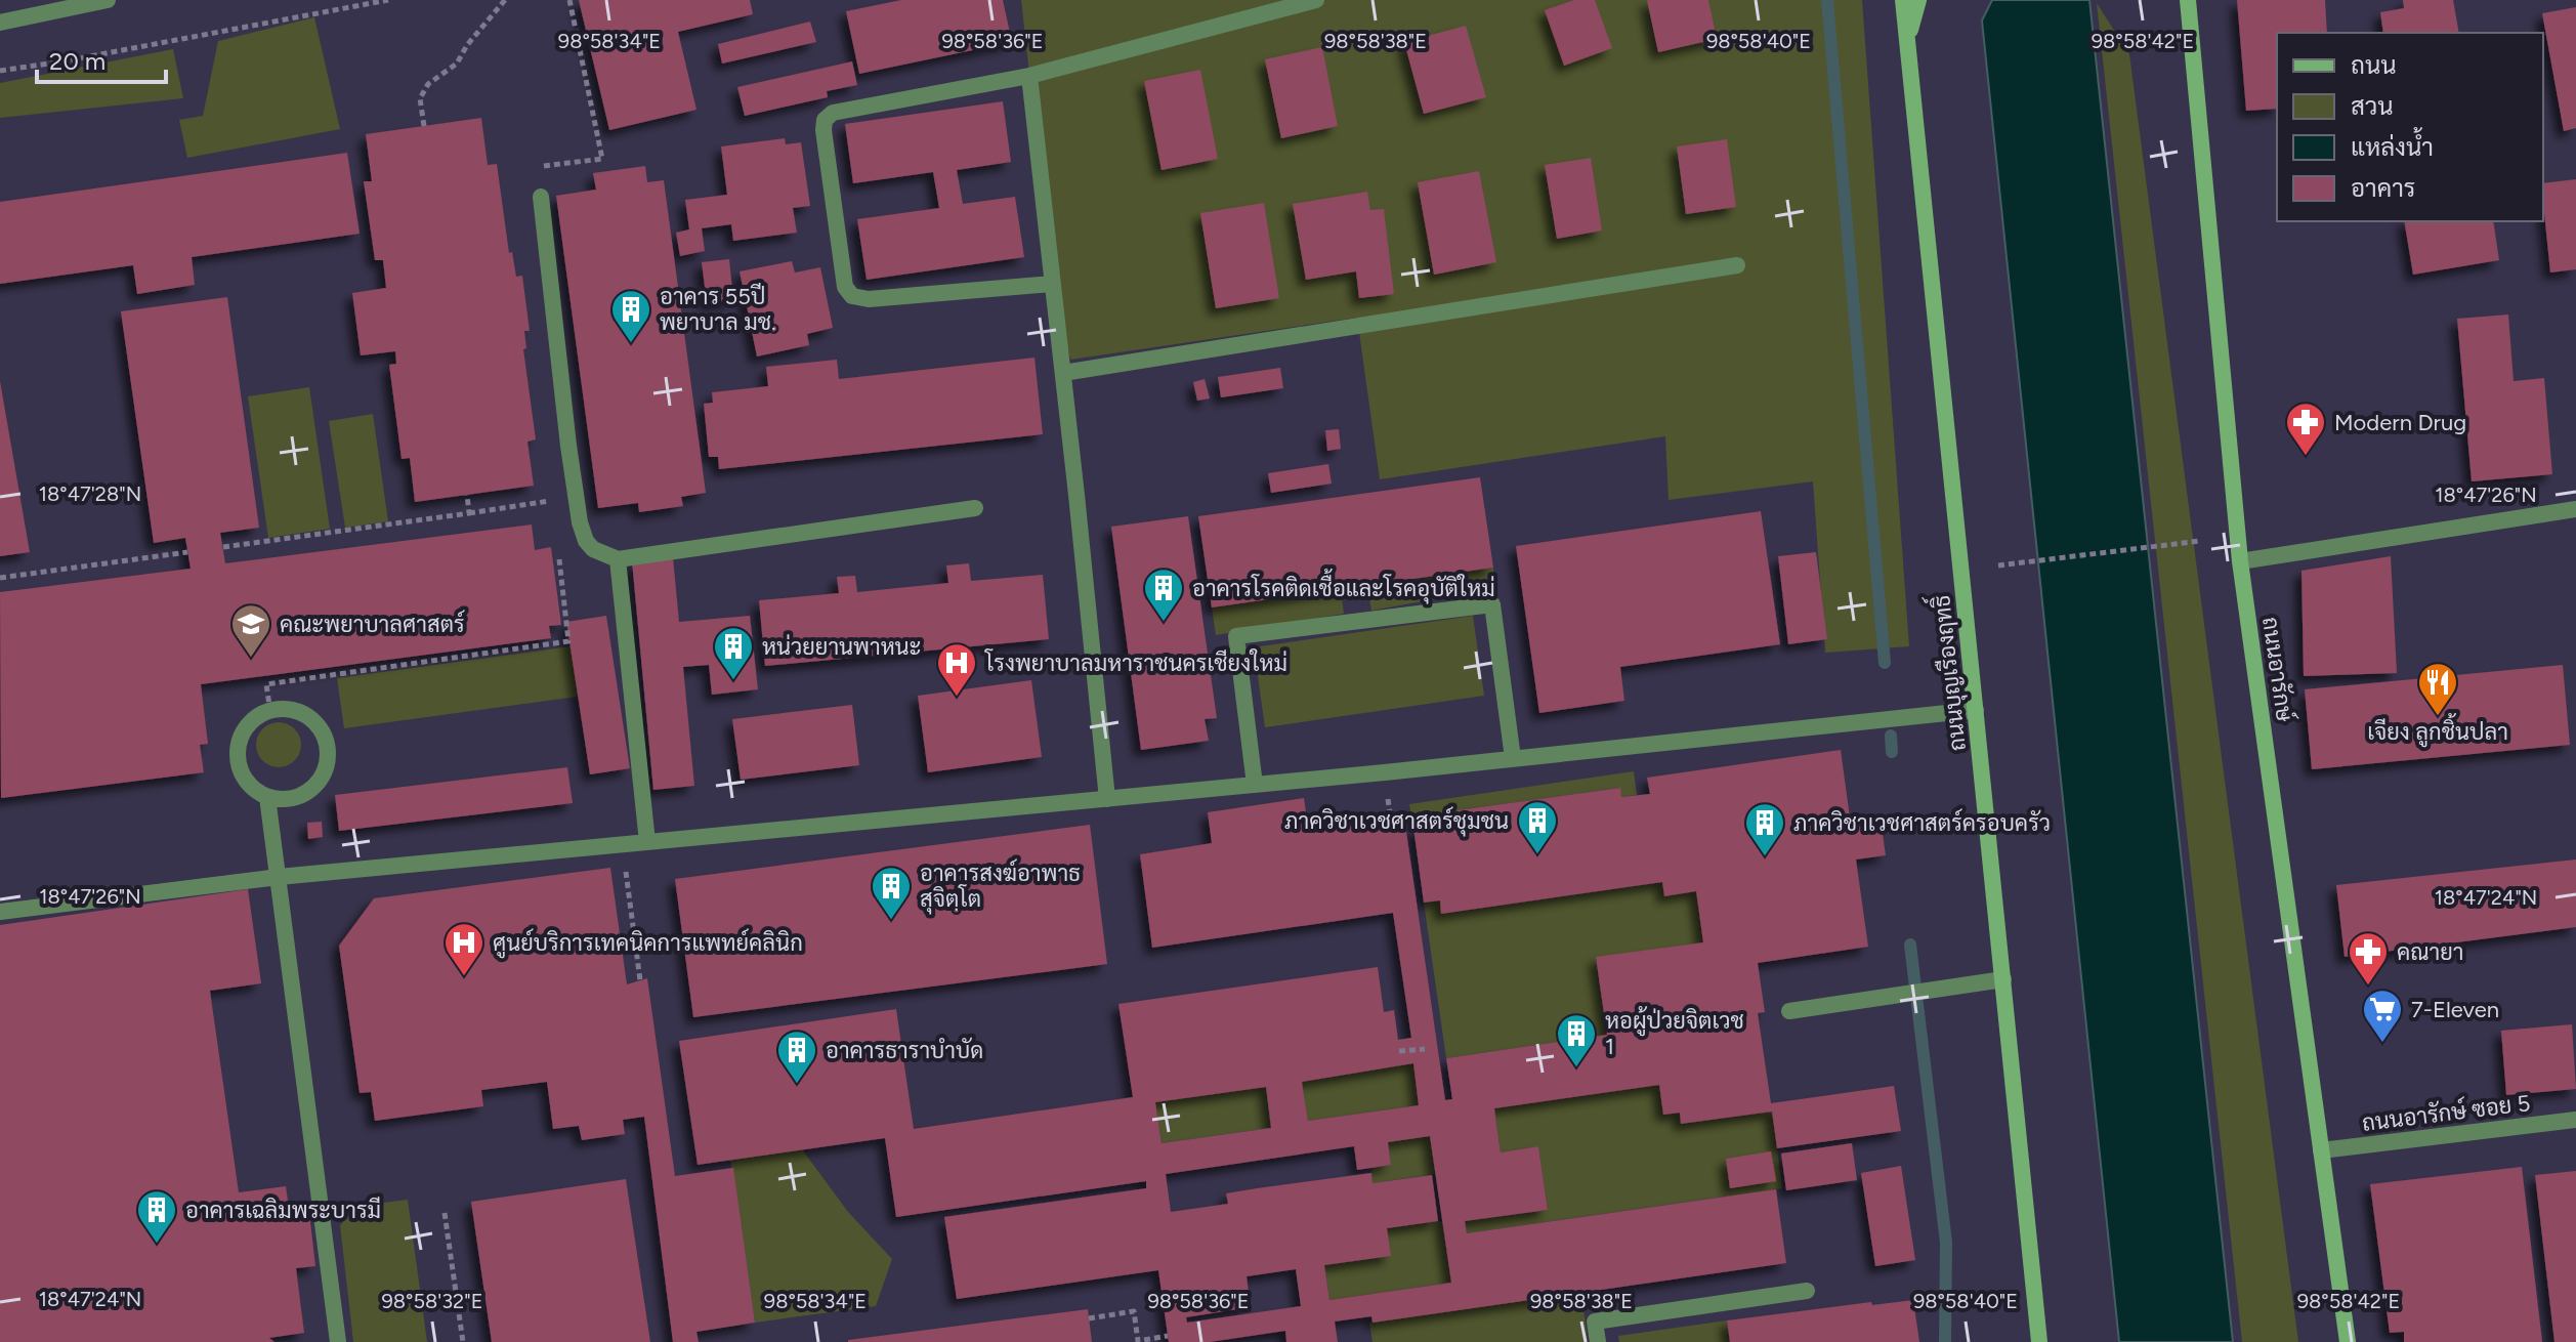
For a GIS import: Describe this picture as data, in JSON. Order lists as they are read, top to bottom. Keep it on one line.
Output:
{"streets":{"main road":["ถนนอารักษ์","ถนนบุญเรืองฤทธิ์"],"street":["ถนนอารักษ์ ซอย 5"]},"crossings":[["ถนนอารักษ์","ถนนอารักษ์ ซอย 5"]],"places":{"building":["อาคาร 55ปี พยาบาล มช.","อาคารโรคติดเชื้อและโรคอุบัติใหม่","หน่วยยานพาหนะ","ภาควิชาเวชศาสตร์ชุมชน","ภาควิชาเวชศาสตร์ครอบครัว","อาคารสงฆ์อาพาธ สุจิตฺโต","หอผู้ป่วยจิตเวช 1","อาคารธาราบำบัด","อาคารเฉลิมพระบารมี"],"pharmacy":["Modern Drug","คณายา"],"school or university":["คณะพยาบาลศาสตร์"],"hospital":["โรงพยาบาลมหาราชนครเชียงใหม่","ศูนย์บริการเทคนิคการแพทย์คลินิก"],"restaurant":["เจียง ลูกชิ้นปลา"],"supermarket":["7-Eleven"]},"legend":["ถนน","สวน","แหล่งน้ำ","อาคาร"],"scale_bar":"20 m","coordinates":["98°58'34\"E","98°58'36\"E","98°58'38\"E","98°58'42\"E","98°58'40\"E","18°47'28\"N","18°47'26\"N","18°47'24\"N","98°58'32\"E"]}
